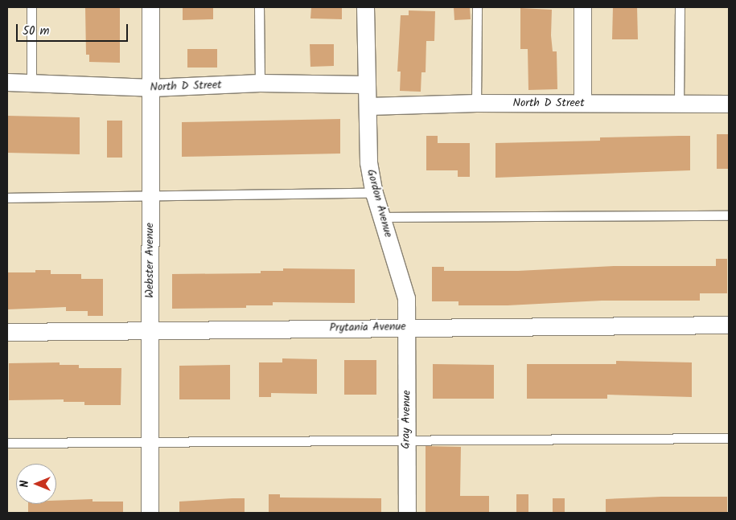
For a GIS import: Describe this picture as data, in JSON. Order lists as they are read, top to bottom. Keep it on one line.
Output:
{"streets":{"street":["North D Street","Gordon Avenue","Webster Avenue","Prytania Avenue","Gray Avenue"]},"crossings":[["North D Street","Gordon Avenue"],["North D Street","Webster Avenue"],["Gordon Avenue","Prytania Avenue"],["Gordon Avenue","Gray Avenue"],["Webster Avenue","Prytania Avenue"],["Prytania Avenue","Gray Avenue"]],"scale_bar":"50 m","north":"left"}
